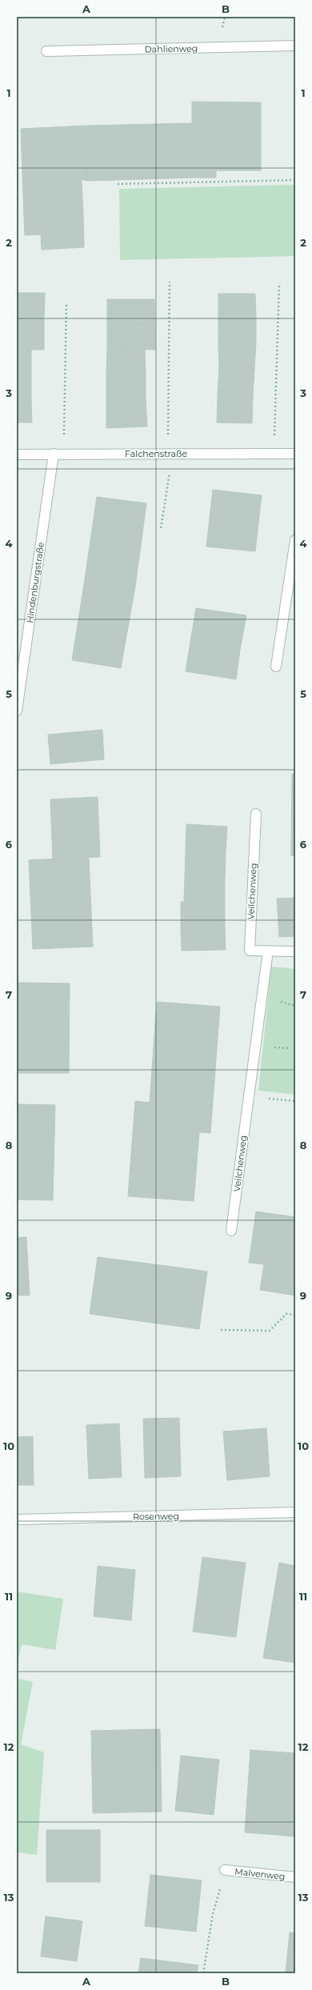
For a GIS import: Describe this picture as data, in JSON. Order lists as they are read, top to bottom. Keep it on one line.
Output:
{"streets":{"street":["Dahlienweg","Falchenstraße","Hindenburgstraße","Veilchenweg","Rosenweg","Malvenweg"]},"crossings":[["Falchenstraße","Hindenburgstraße"]],"grid":{"columns":["A","B"],"rows":["1","2","3","4","5","6","7","8","9","10","11","12","13"]}}
